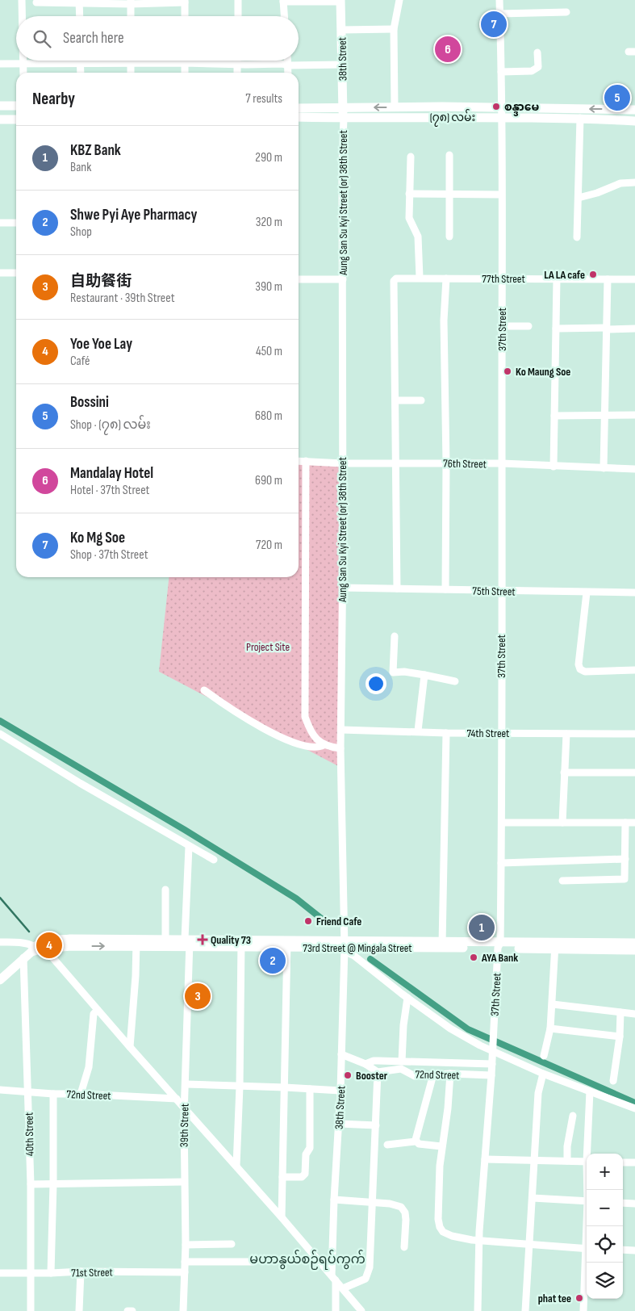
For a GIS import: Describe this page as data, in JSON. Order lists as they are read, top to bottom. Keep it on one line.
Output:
{"streets":{"main road":["38th Street","(၇၈) လမ်း","73rd Street @ Mingala Street"],"street":["Aung San Su Kyi Street (or) 38th Street","77th Street","37th Street","76th Street","75th Street","74th Street","72nd Street","39th Street","40th Street","71st Street"]},"crossings":[["38th Street","(၇၈) လမ်း"],["38th Street","Aung San Su Kyi Street (or) 38th Street"],["38th Street","73rd Street @ Mingala Street"],["(၇၈) လမ်း","Aung San Su Kyi Street (or) 38th Street"],["(၇၈) လမ်း","37th Street"],["Aung San Su Kyi Street (or) 38th Street","76th Street"],["Aung San Su Kyi Street (or) 38th Street","75th Street"],["Aung San Su Kyi Street (or) 38th Street","74th Street"],["Aung San Su Kyi Street (or) 38th Street","73rd Street @ Mingala Street"],["77th Street","37th Street"],["37th Street","76th Street"],["37th Street","75th Street"],["37th Street","74th Street"],["37th Street","73rd Street @ Mingala Street"],["37th Street","72nd Street"],["73rd Street @ Mingala Street","39th Street"],["72nd Street","40th Street"],["39th Street","71st Street"],["40th Street","71st Street"]],"districts":["မဟာနွယ်စဉ်ရပ်ကွက်"],"parks":["Project Site"],"places":{"other":["စန္ဒာမေ","LA LA cafe","Ko Maung Soe","Friend Cafe","AYA Bank","Booster","phat tee"],"health":["Quality 73"]},"page":{"pins":["7","6","5","1","4","2","3"],"search":"Search here","heading":["Nearby","7 results"],"list":[{"mark":"1","name":"KBZ Bank","note":"Bank","value":"290 m"},{"mark":"2","name":"Shwe Pyi Aye Pharmacy","note":"Shop","value":"320 m"},{"mark":"3","name":"自助餐街","note":"Restaurant · 39th Street","value":"390 m"},{"mark":"4","name":"Yoe Yoe Lay","note":"Café","value":"450 m"},{"mark":"5","name":"Bossini","note":"Shop · (၇၈) လမ်း","value":"680 m"},{"mark":"6","name":"Mandalay Hotel","note":"Hotel · 37th Street","value":"690 m"},{"mark":"7","name":"Ko Mg Soe","note":"Shop · 37th Street","value":"720 m"}],"map_buttons":["+","−"]}}
